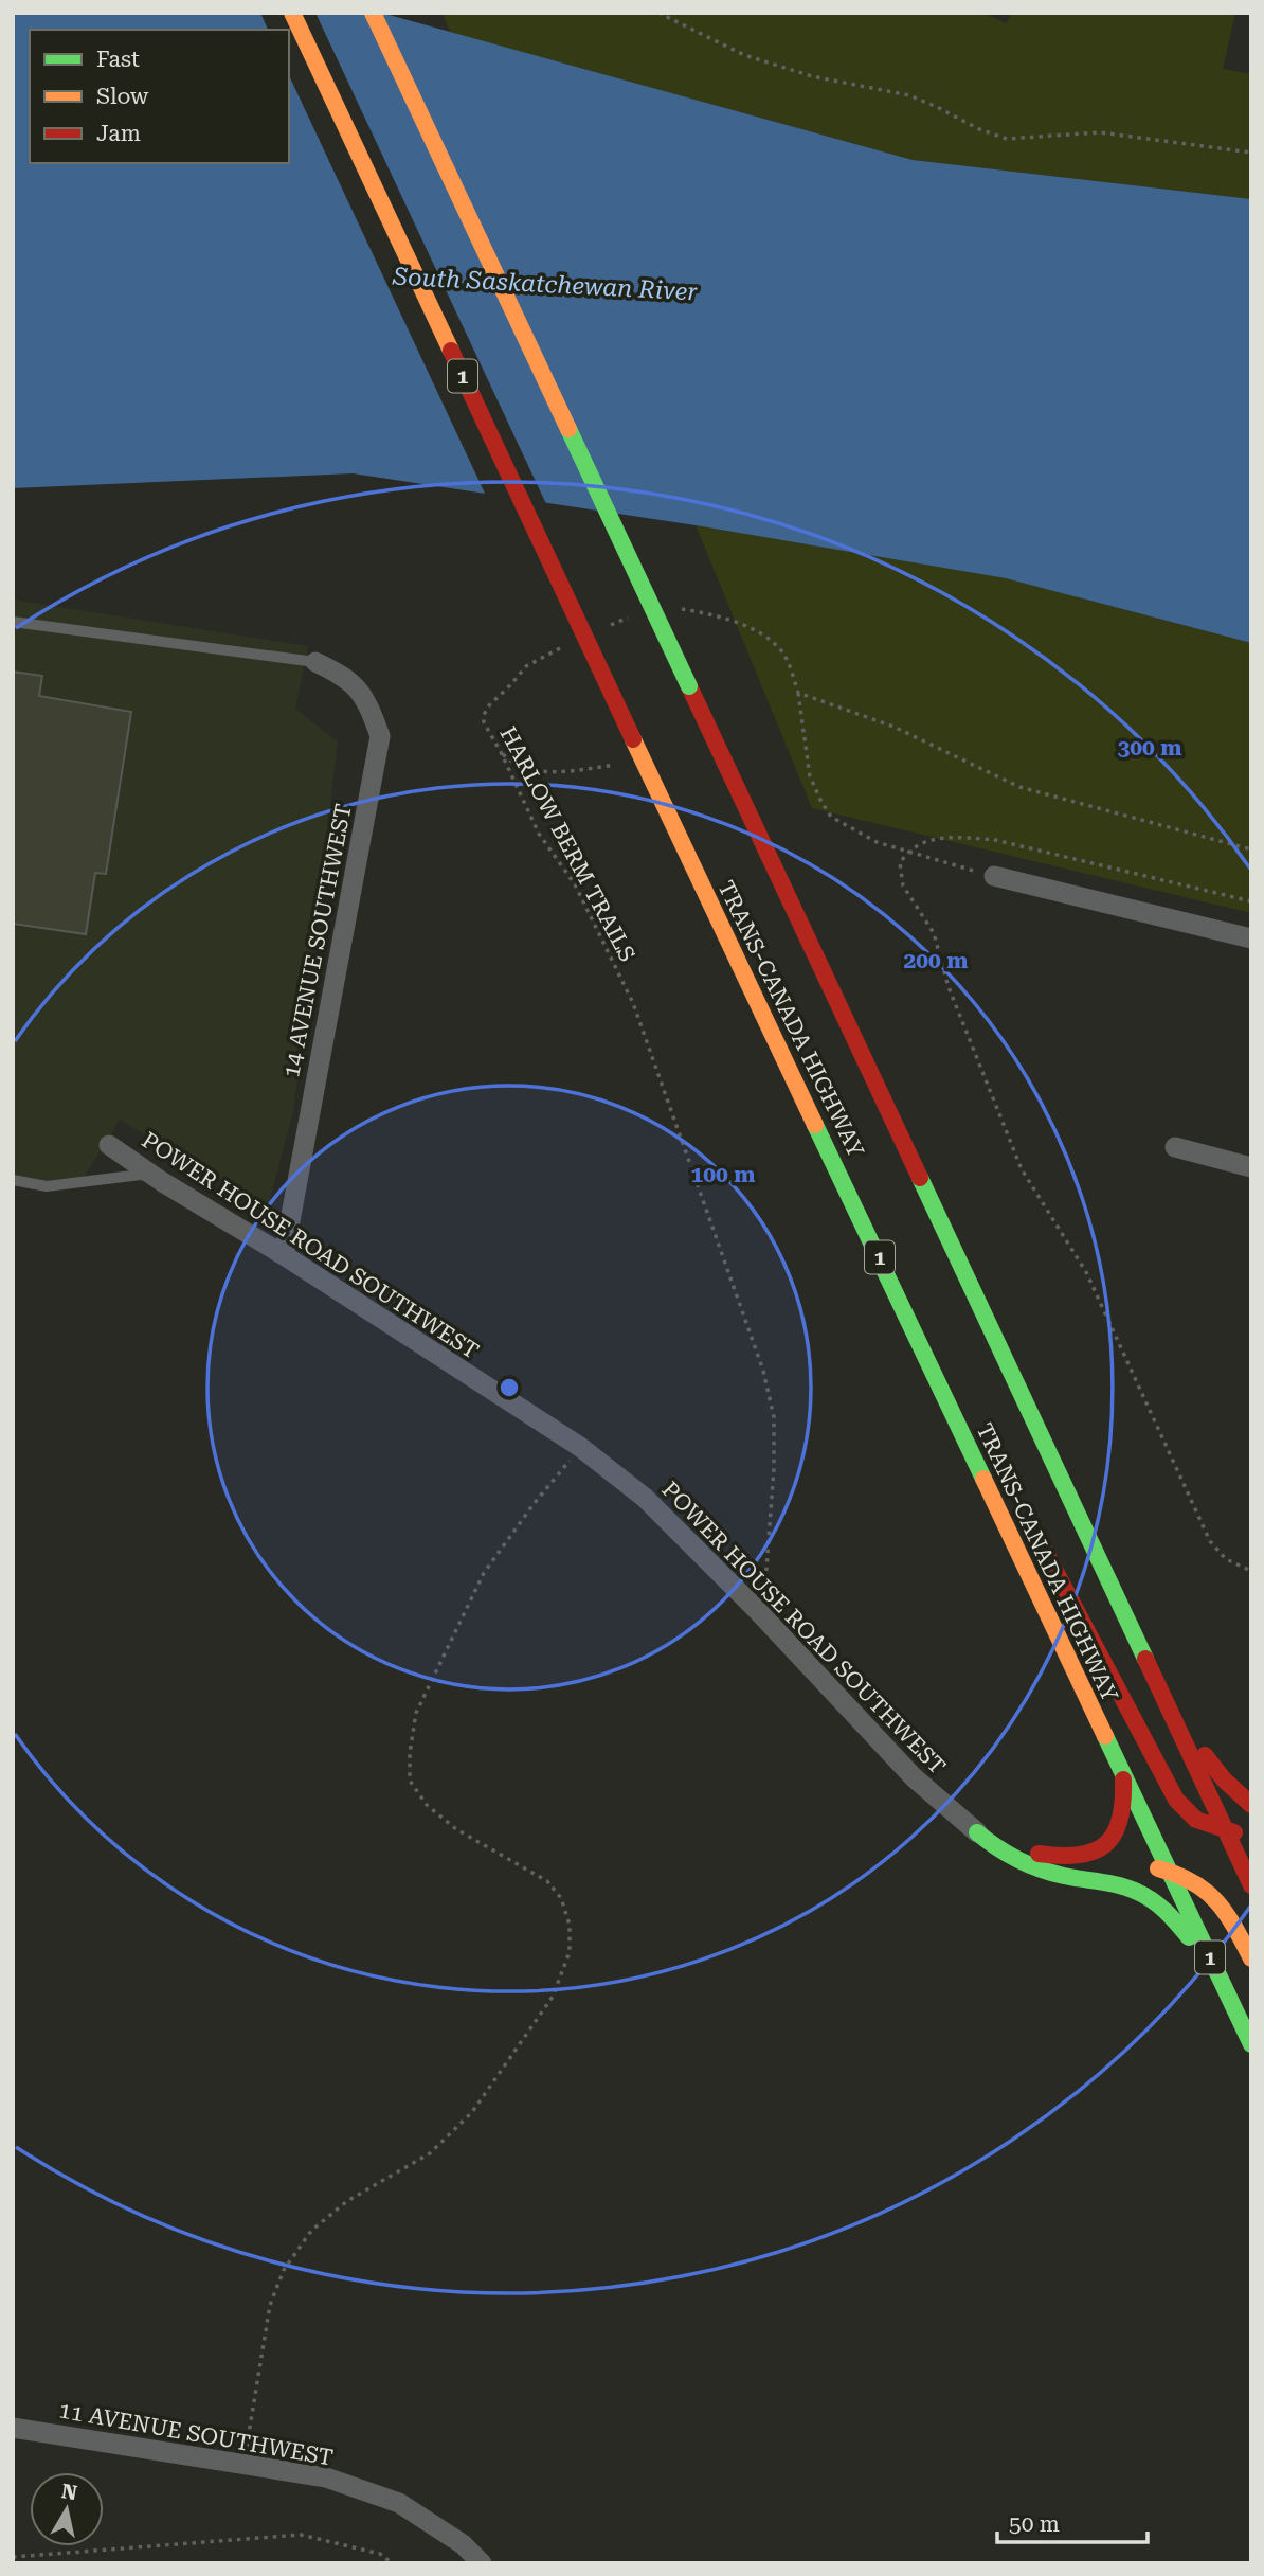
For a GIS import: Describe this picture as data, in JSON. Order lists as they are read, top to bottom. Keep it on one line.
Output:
{"streets":{"highway":["1","TRANS-CANADA HIGHWAY"],"street":["14 AVENUE SOUTHWEST","POWER HOUSE ROAD SOUTHWEST","11 AVENUE SOUTHWEST"],"path":["HARLOW BERM TRAILS"]},"crossings":[["HARLOW BERM TRAILS","POWER HOUSE ROAD SOUTHWEST"],["14 AVENUE SOUTHWEST","POWER HOUSE ROAD SOUTHWEST"]],"water":["South Saskatchewan River"],"legend":["Fast","Slow","Jam"],"scale_bar":"50 m","north":"top","rings":["300 m","200 m","100 m"]}
